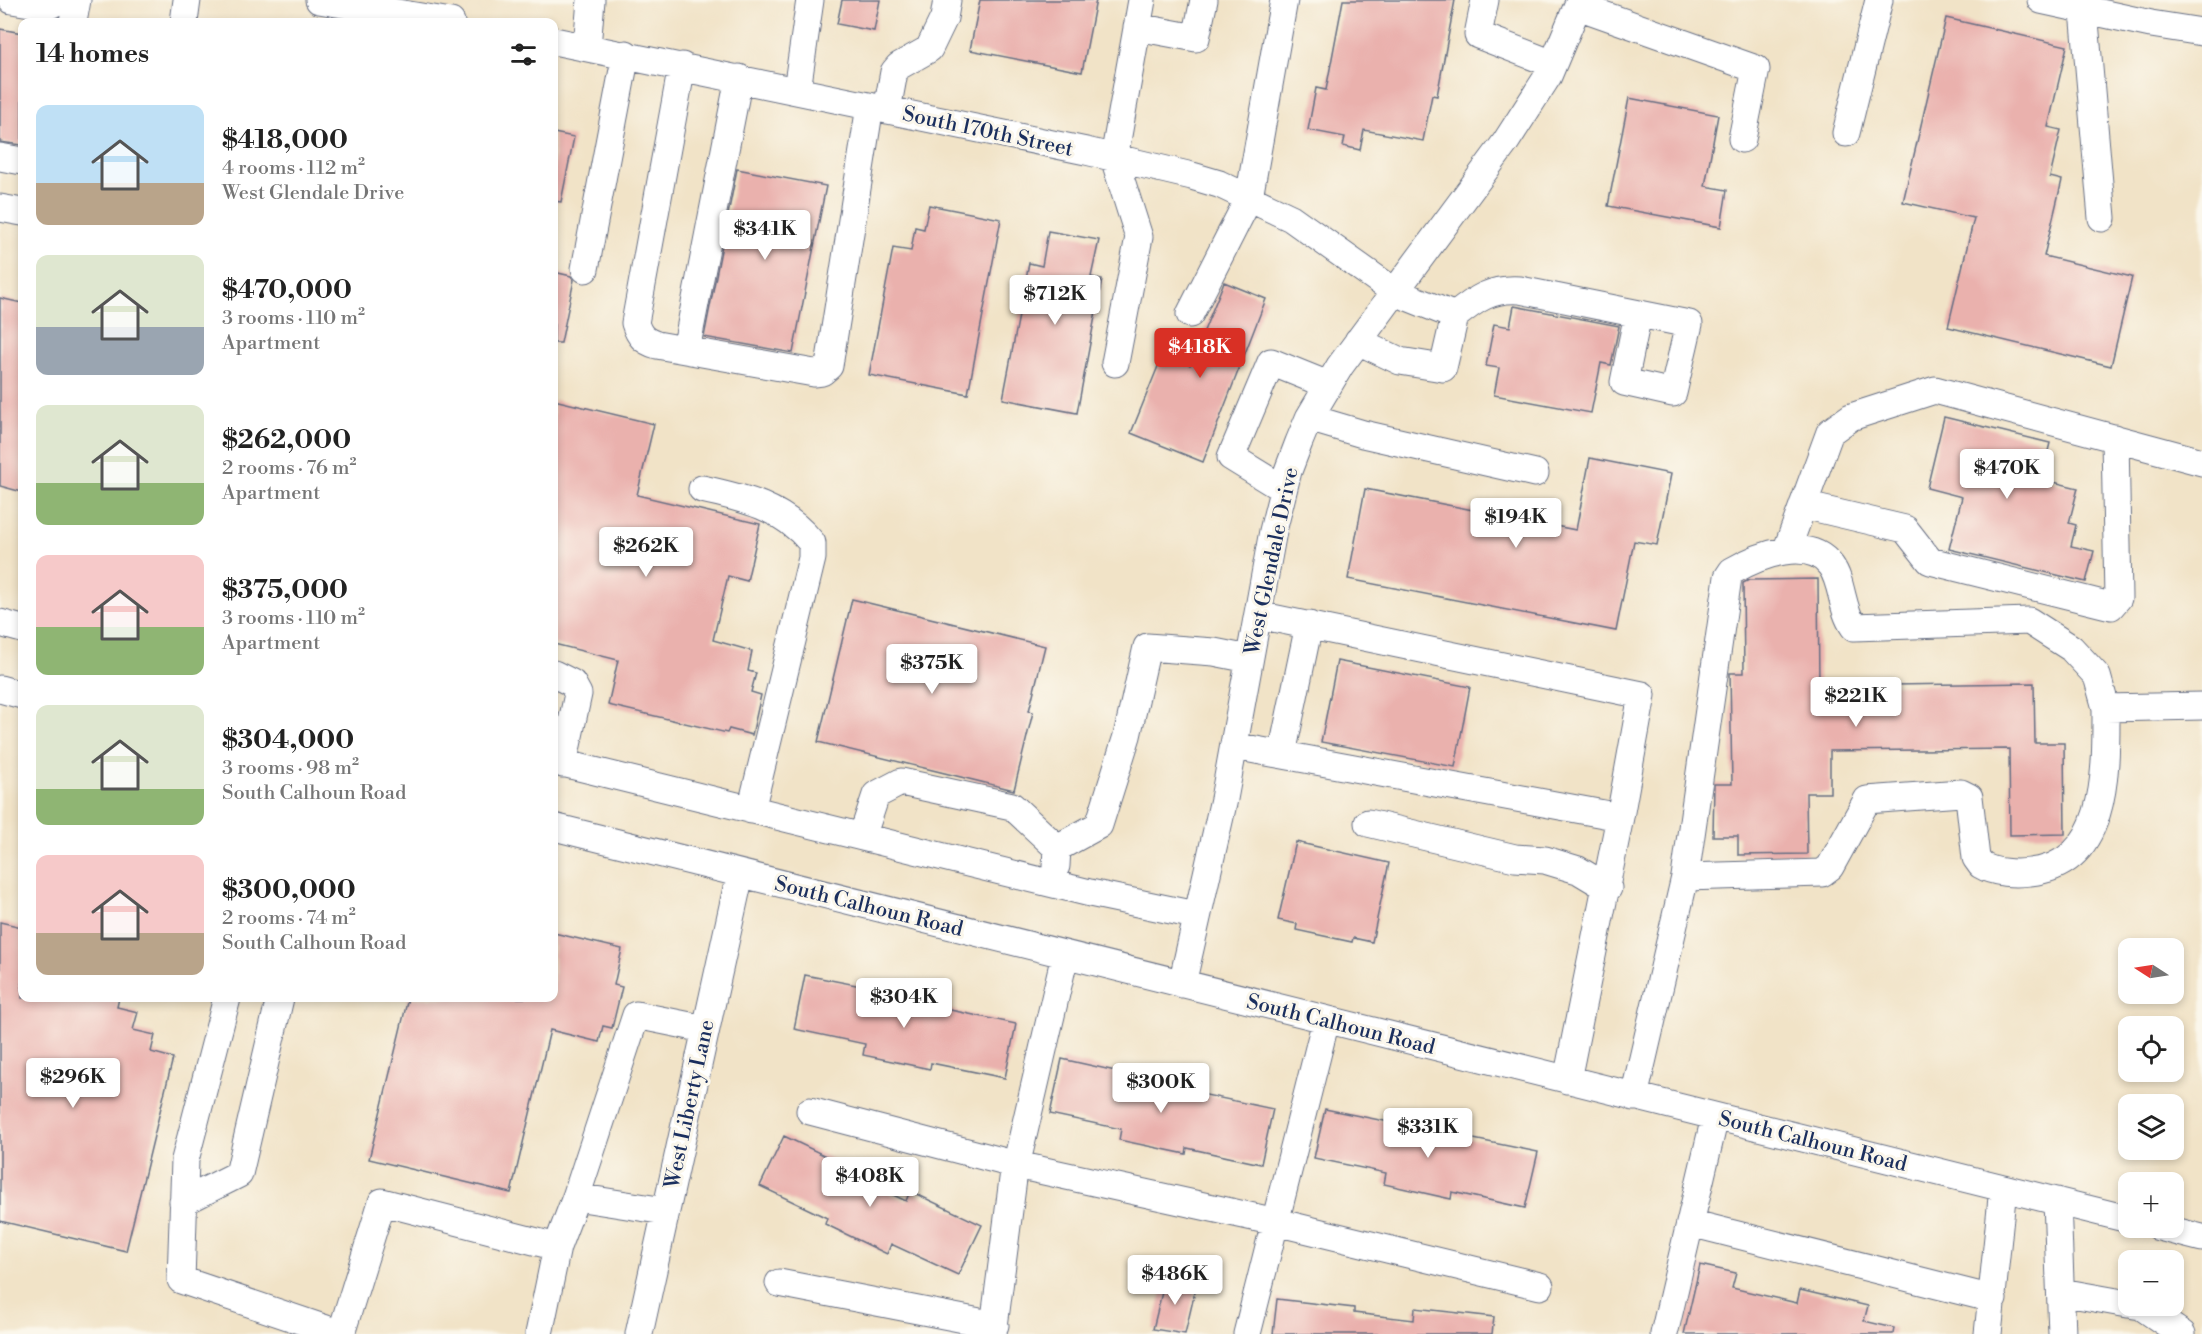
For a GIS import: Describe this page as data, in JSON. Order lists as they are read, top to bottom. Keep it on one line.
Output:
{"streets":{"street":["South 170th Street","West Glendale Drive","South Calhoun Road","West Liberty Lane"]},"crossings":[["South 170th Street","West Glendale Drive"],["West Glendale Drive","South Calhoun Road"],["South Calhoun Road","West Liberty Lane"]],"north":"left","page":{"heading":"14 homes","list":[{"name":"$418,000","note":"4 rooms · 112 m² · West Glendale Drive"},{"name":"$470,000","note":"3 rooms · 110 m² · Apartment"},{"name":"$262,000","note":"2 rooms · 76 m² · Apartment"},{"name":"$375,000","note":"3 rooms · 110 m² · Apartment"},{"name":"$304,000","note":"3 rooms · 98 m² · South Calhoun Road"},{"name":"$300,000","note":"2 rooms · 74 m² · South Calhoun Road"}],"price":["$341K","$712K","$418K","$470K","$194K","$262K","$375K","$221K","$304K","$296K","$300K","$331K","$408K","$486K"],"map_buttons":["+","−"]}}
